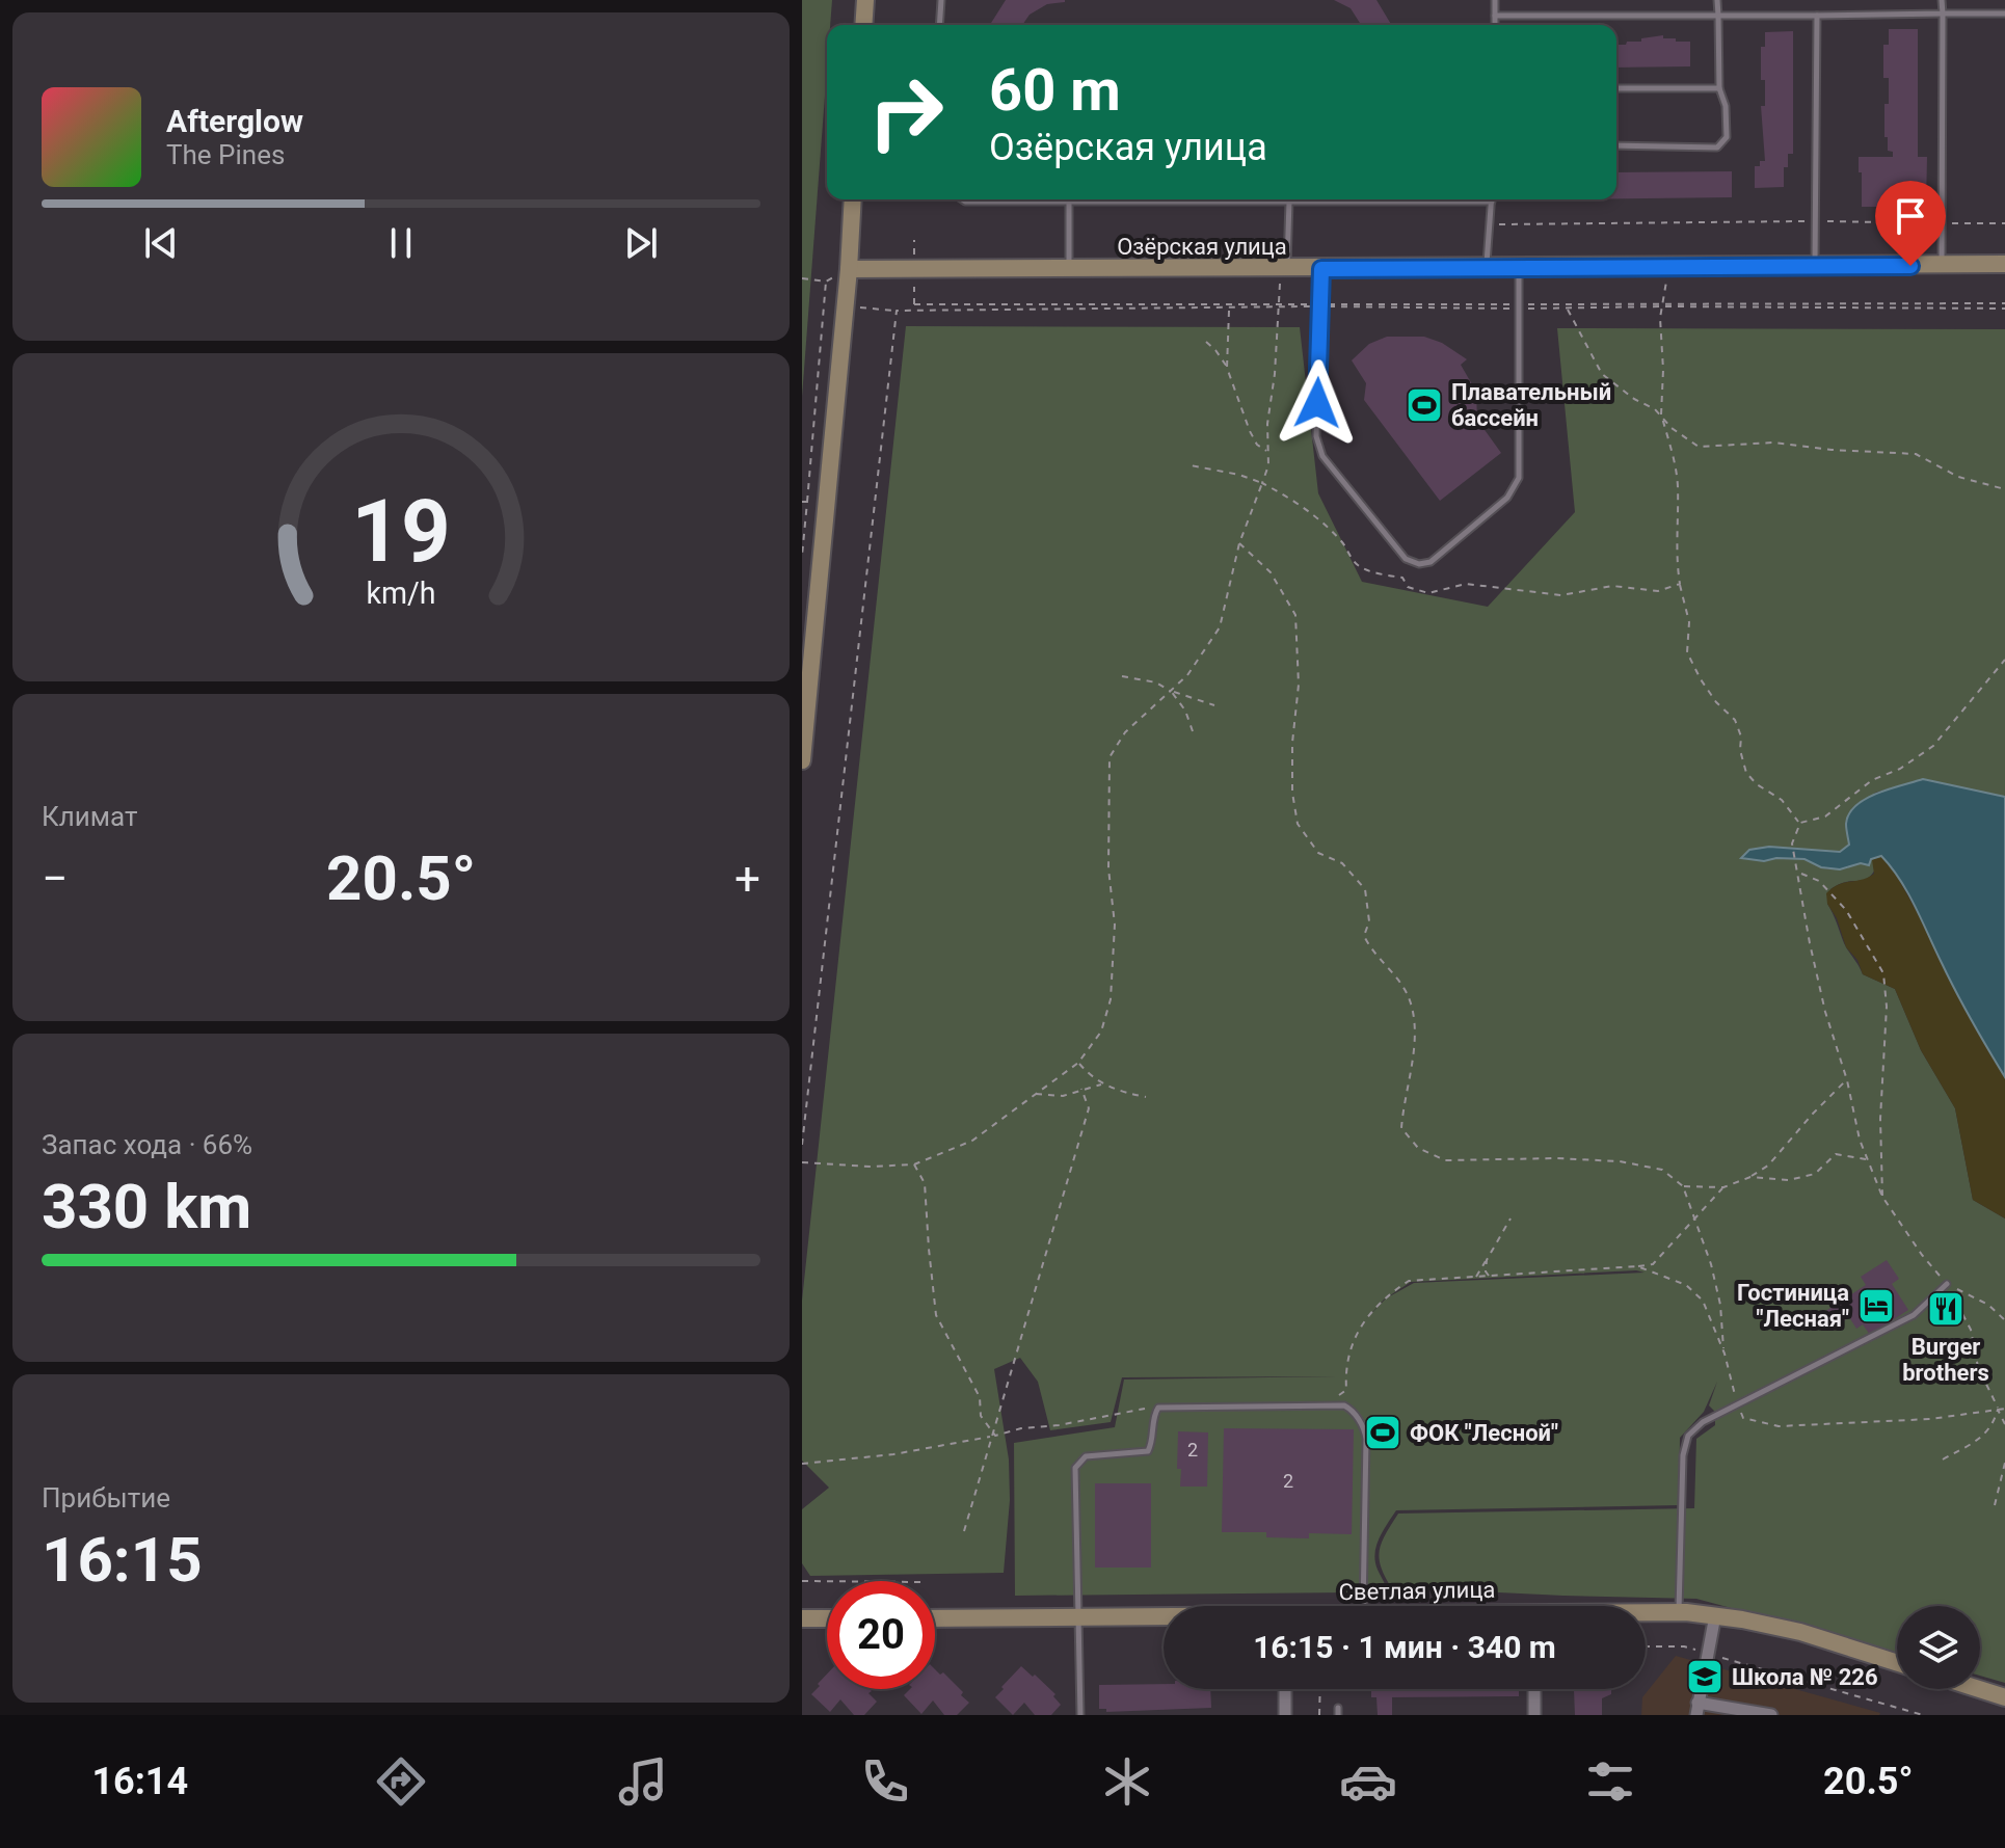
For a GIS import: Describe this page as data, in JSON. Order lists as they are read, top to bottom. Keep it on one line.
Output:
{"streets":{"main road":["Озёрская улица","Светлая улица"]},"places":{"sports":["Плавательный бассейн","ФОК \"Лесной\""],"hotel":["Гостиница \"Лесная\""],"restaurant":["Burger brothers"],"school or university":["Школа № 226"]},"house_numbers":["2","2"],"page":{"turn":["60 m","Озёрская улица"],"song":["Afterglow","The Pines"],"tile":["Климат",["Запас хода · 66%","330 km"],["Прибытие","16:15"]],"heat":["−","20.5°","+"],"limit":"20","trip":"16:15 · 1 мин · 340 m","tabs":["16:14","20.5°"],"gauge":["19","km/h"]}}
